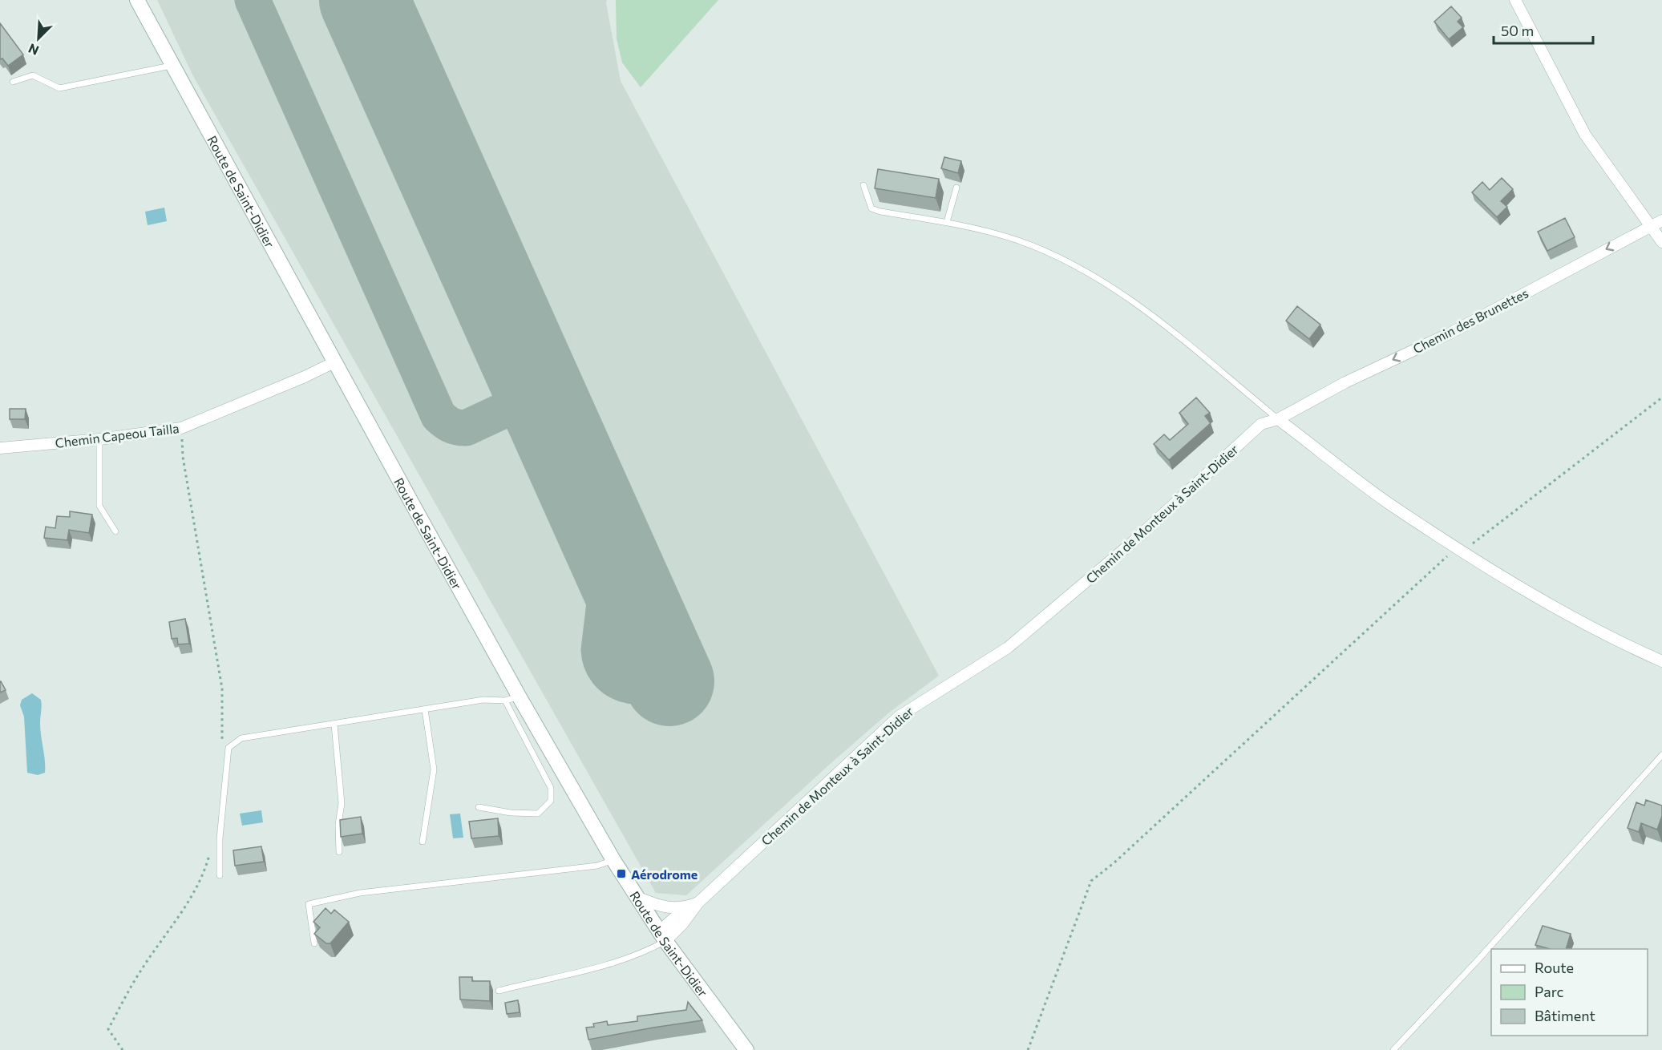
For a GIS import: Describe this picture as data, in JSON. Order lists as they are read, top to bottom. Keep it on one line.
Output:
{"streets":{"main road":["Route de Saint-Didier"],"street":["Chemin des Brunettes","Chemin Capeou Tailla","Chemin de Monteux à Saint-Didier"]},"crossings":[["Route de Saint-Didier","Chemin Capeou Tailla"],["Route de Saint-Didier","Chemin de Monteux à Saint-Didier"],["Chemin des Brunettes","Chemin de Monteux à Saint-Didier"]],"one_way":["Chemin des Brunettes"],"places":{"transit":["Aérodrome"]},"legend":["Route","Parc","Bâtiment"],"scale_bar":"50 m","north":"bottom left"}
